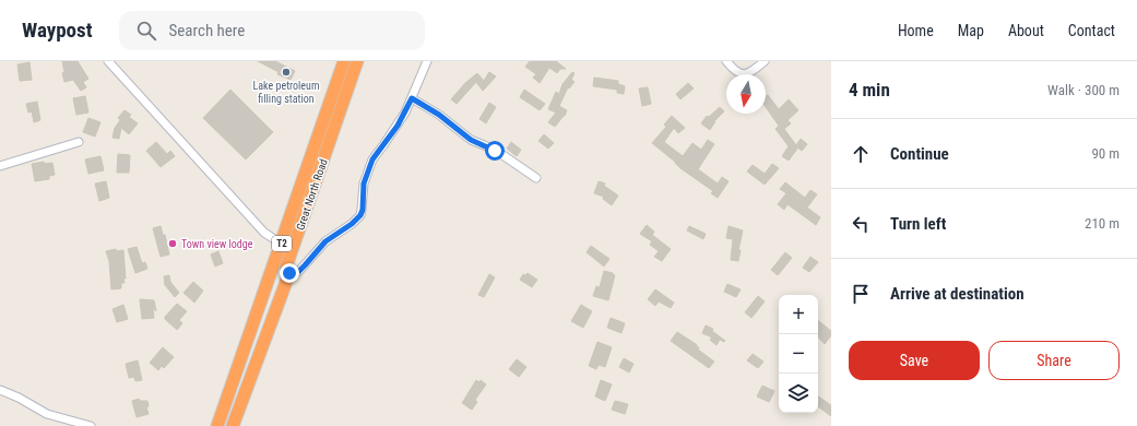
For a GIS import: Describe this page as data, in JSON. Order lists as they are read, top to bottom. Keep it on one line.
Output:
{"streets":{"highway":["Great North Road","T2"]},"places":["Lake petroleum filling station","Town view lodge"],"north":"bottom","page":{"header":"Waypost","search":"Search here","nav":["Home","Map","About","Contact"],"heading":["4 min","Walk · 300 m"],"list":[["Continue","90 m"],["Turn left","210 m"],"Arrive at destination"],"map_buttons":["+","−"],"buttons":["Save","Share"]}}
